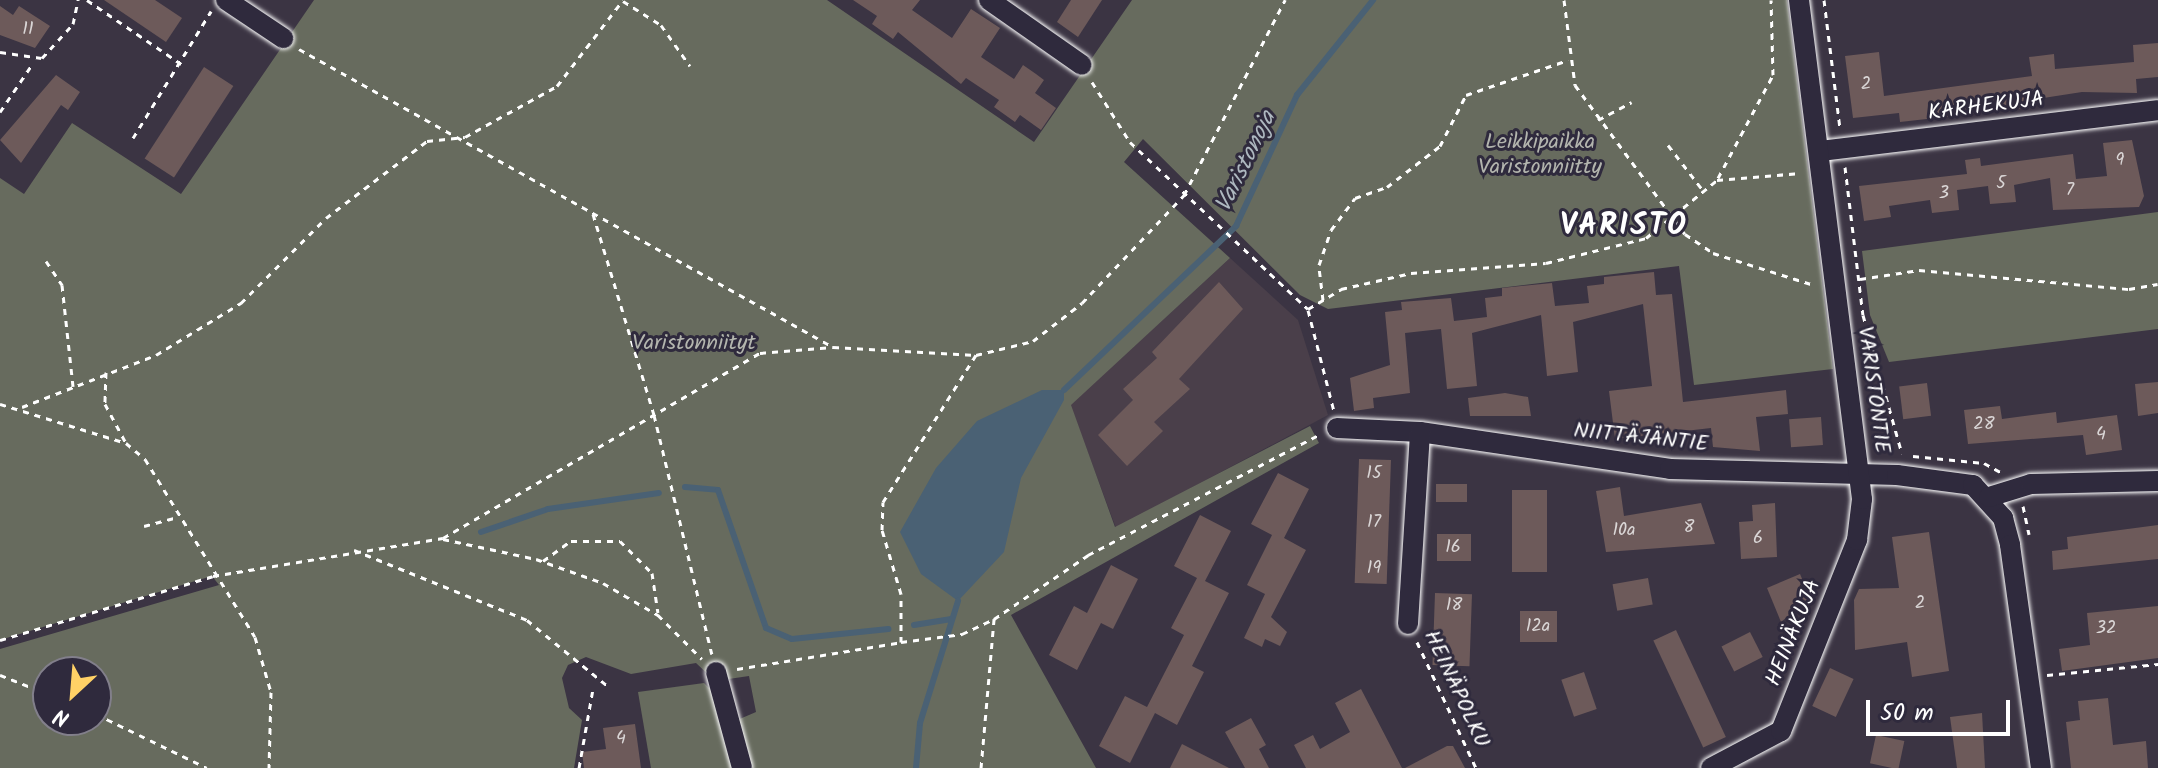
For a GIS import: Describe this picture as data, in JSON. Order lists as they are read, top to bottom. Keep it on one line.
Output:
{"streets":{"street":["KARHEKUJA","VARISTONTIE","NIITTÄJÄNTIE","HEINÄKUJA"],"path":["HEINÄPOLKU"]},"crossings":[["KARHEKUJA","VARISTONTIE"],["VARISTONTIE","NIITTÄJÄNTIE"],["VARISTONTIE","HEINÄKUJA"],["NIITTÄJÄNTIE","HEINÄKUJA"]],"districts":["VARISTO"],"water":["Varistonoja"],"parks":["Leikkipaikka Varistonniitty","Varistonniityt"],"house_numbers":["11","2","9","5","7","3","28","4","15","17","8","10a","6","16","19","2","18","12a","32","4"],"scale_bar":"50 m","north":"bottom left"}
